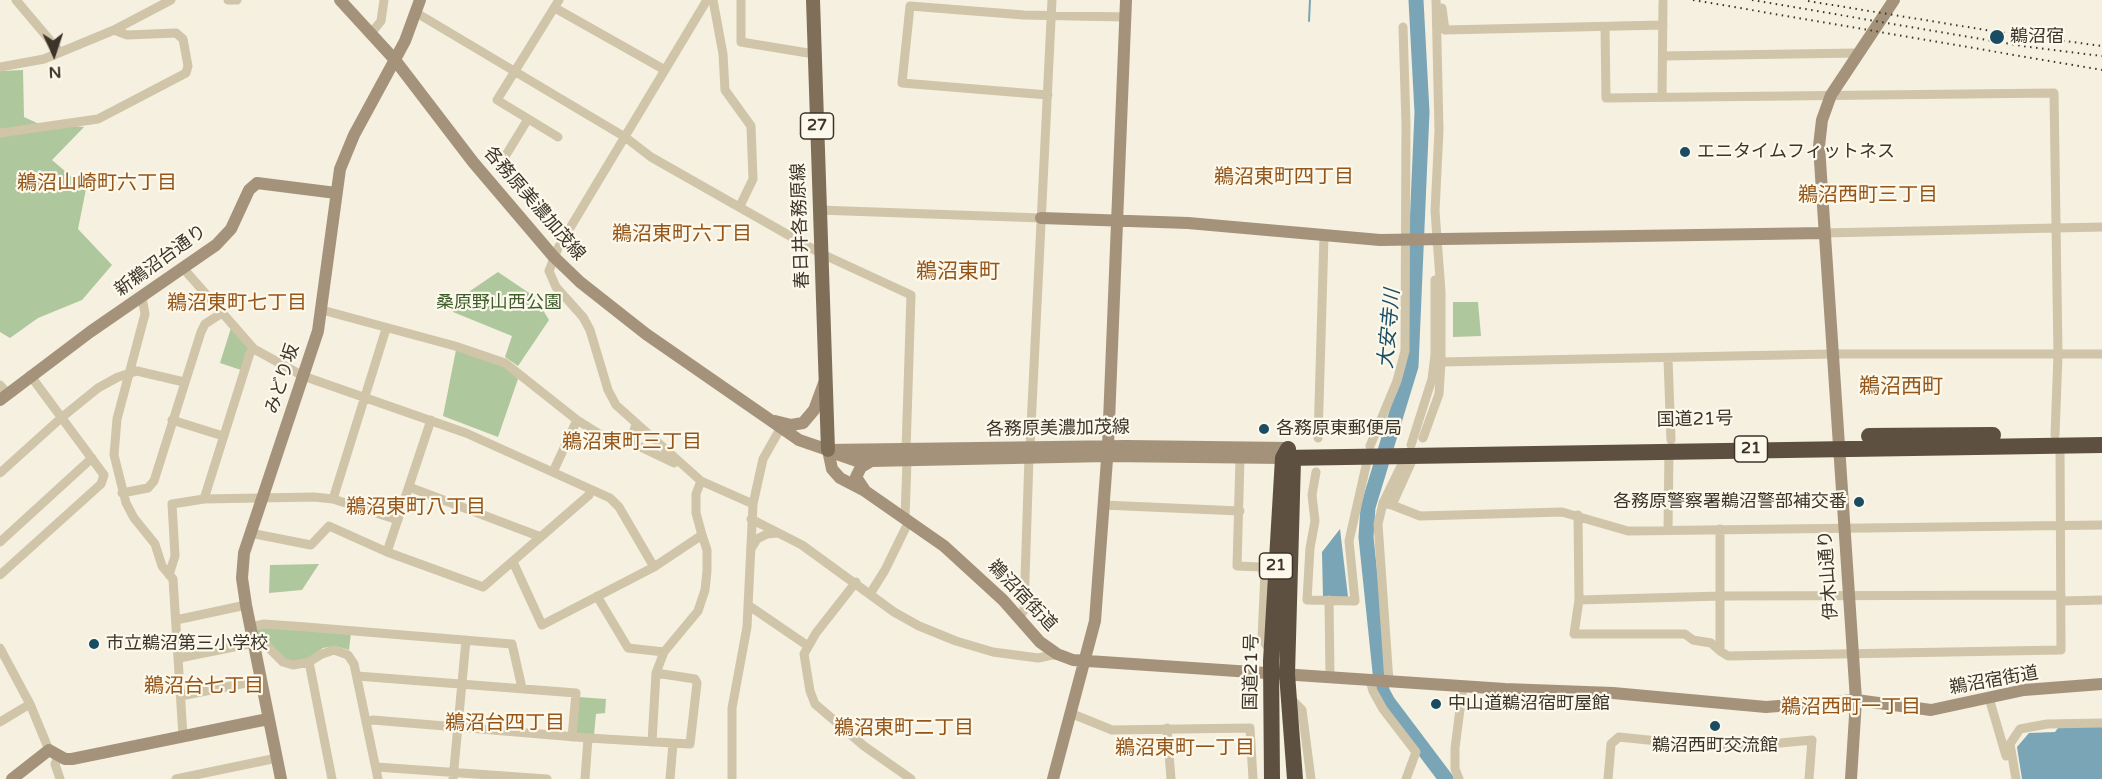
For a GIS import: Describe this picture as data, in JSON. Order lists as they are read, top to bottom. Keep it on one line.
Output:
{"streets":{"highway":["国道21号","21"],"main road":["27","春日井各務原線"],"street":["各務原美濃加茂線","新鵜沼台通り","みどり坂","伊木山通り","鵜沼宿街道"]},"crossings":[["各務原美濃加茂線","春日井各務原線"],["各務原美濃加茂線","みどり坂"],["各務原美濃加茂線","国道21号"],["各務原美濃加茂線","鵜沼宿街道"],["春日井各務原線","鵜沼宿街道"],["新鵜沼台通り","みどり坂"],["国道21号","伊木山通り"],["国道21号","鵜沼宿街道"],["伊木山通り","鵜沼宿街道"]],"districts":["鵜沼東町四丁目","鵜沼山崎町六丁目","鵜沼西町三丁目","鵜沼東町六丁目","鵜沼東町","鵜沼東町七丁目","鵜沼西町","鵜沼東町三丁目","鵜沼東町八丁目","鵜沼台七丁目","鵜沼西町一丁目","鵜沼台四丁目","鵜沼東町二丁目","鵜沼東町一丁目"],"water":["大安寺川"],"parks":["桑原野山西公園"],"places":["鵜沼宿","エニタイムフィットネス","各務原東郵便局","各務原警察署鵜沼警部補交番","市立鵜沼第三小学校","中山道鵜沼宿町屋館","鵜沼西町交流館"],"north":"bottom"}
